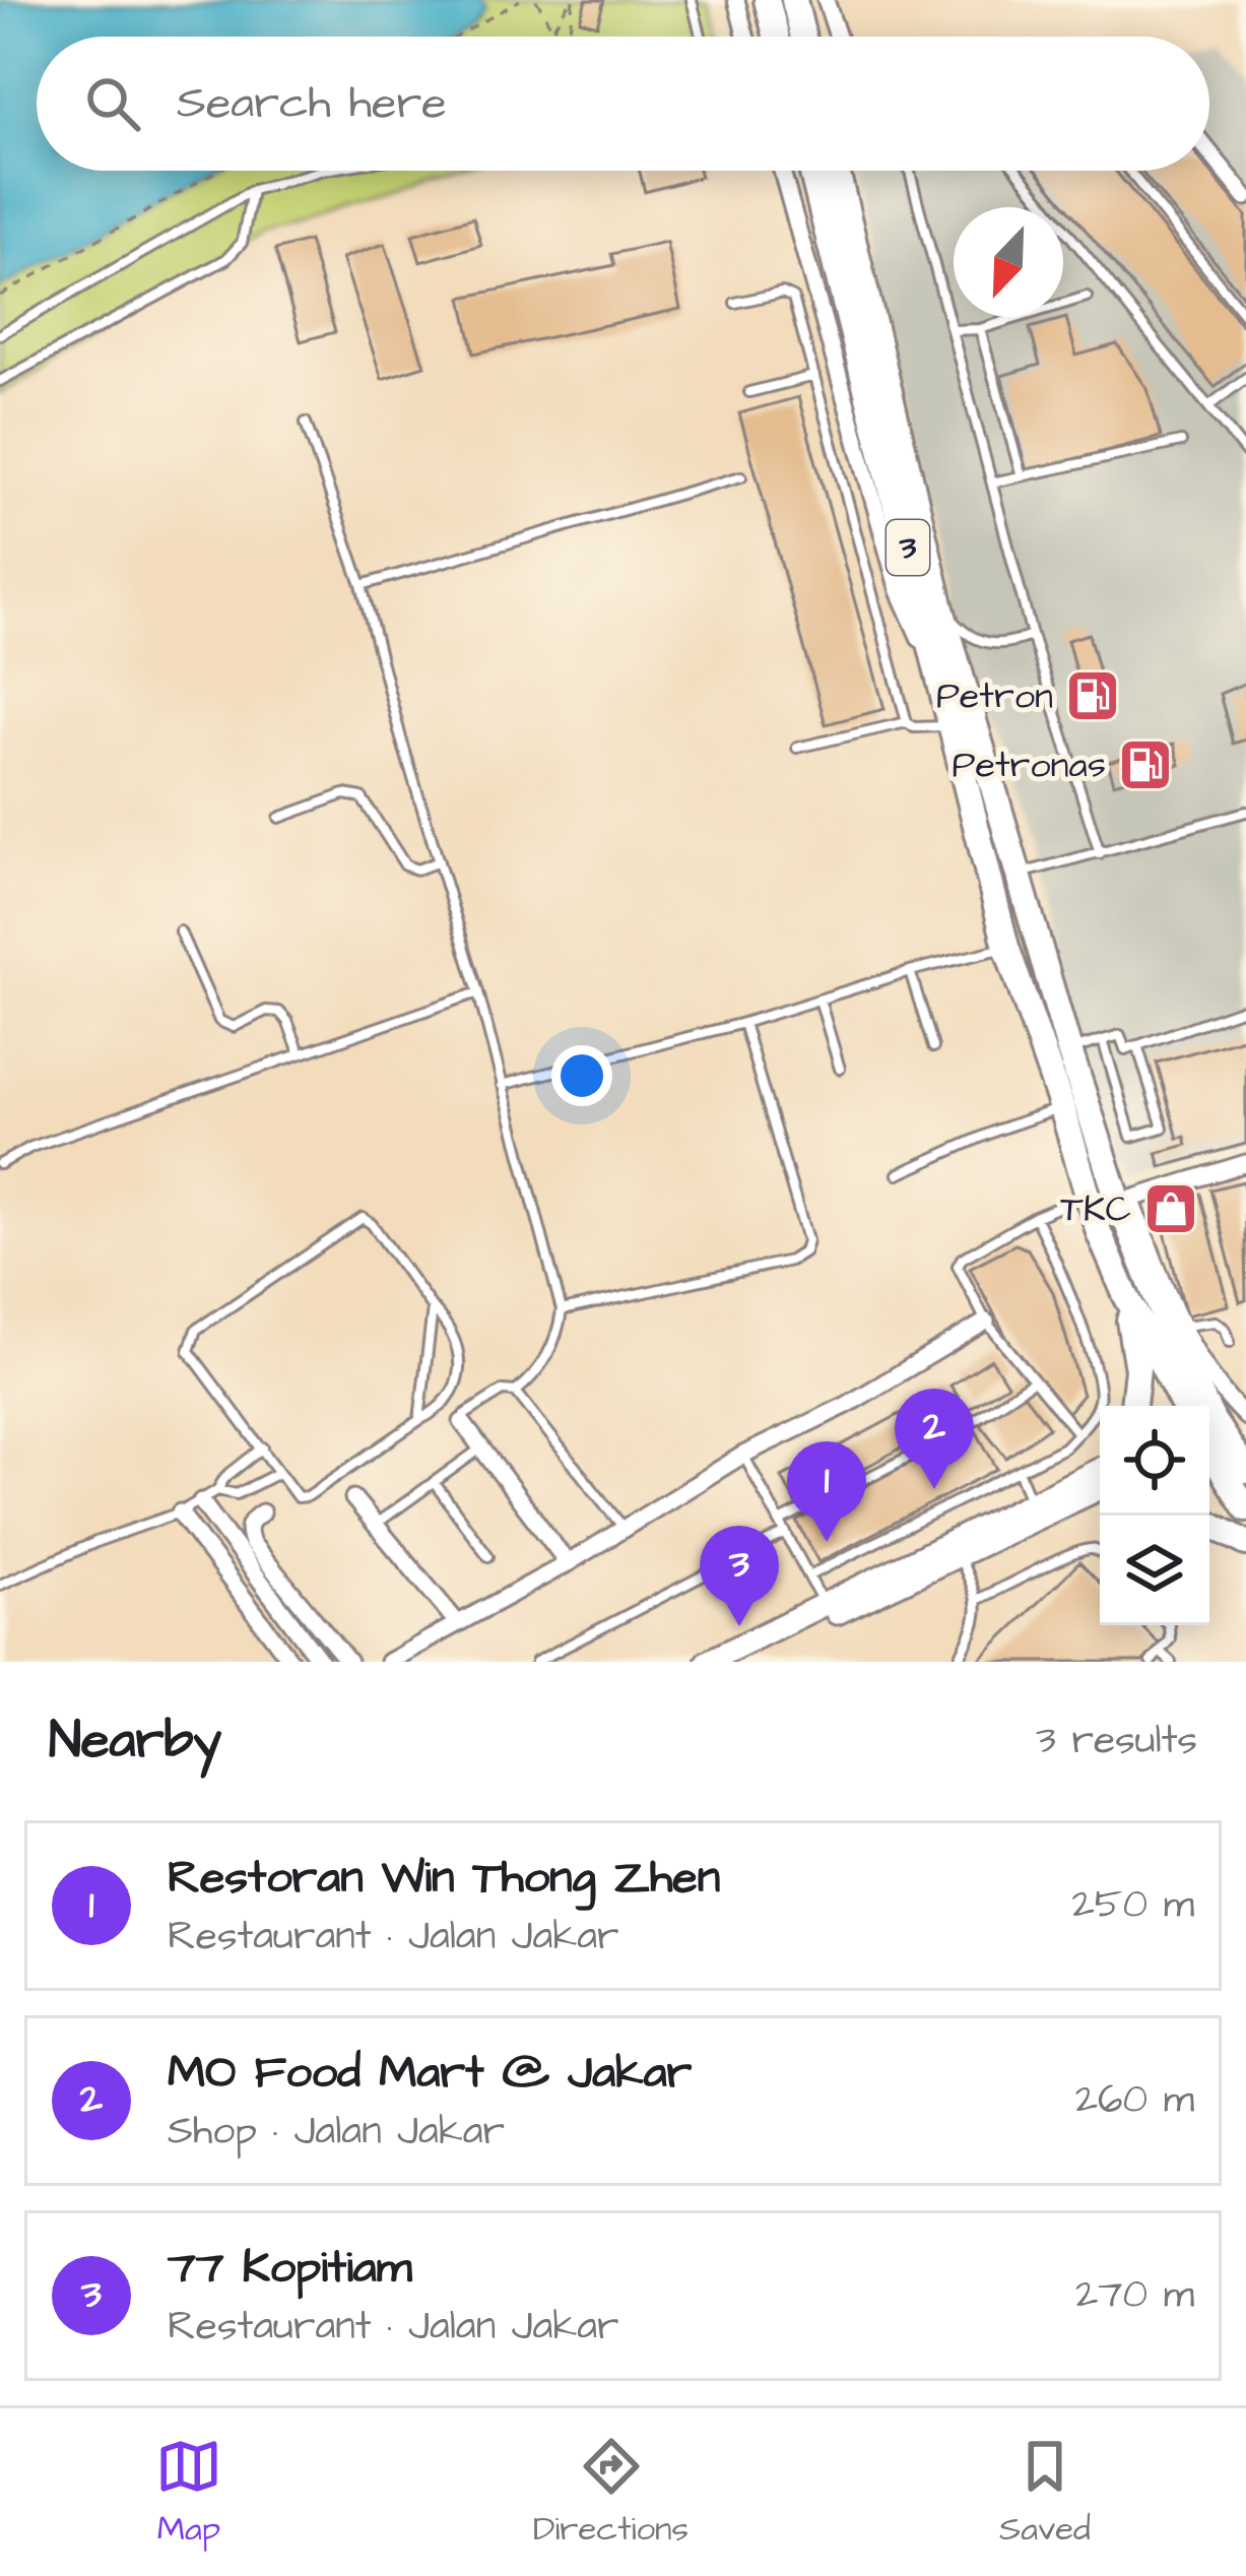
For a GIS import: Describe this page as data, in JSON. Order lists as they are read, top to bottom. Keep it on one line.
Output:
{"streets":{"highway":["3"]},"places":{"fuel station":["Petron","Petronas"],"shop":["TKC"]},"north":"bottom left","page":{"search":"Search here","pins":["2","1","3"],"heading":["Nearby","3 results"],"list":[{"mark":"1","name":"Restoran Win Thong Zhen","note":"Restaurant · Jalan Jakar","value":"250 m"},{"mark":"2","name":"MO Food Mart @ Jakar","note":"Shop · Jalan Jakar","value":"260 m"},{"mark":"3","name":"77 Kopitiam","note":"Restaurant · Jalan Jakar","value":"270 m"}],"nav":["Map","Directions","Saved"]}}
